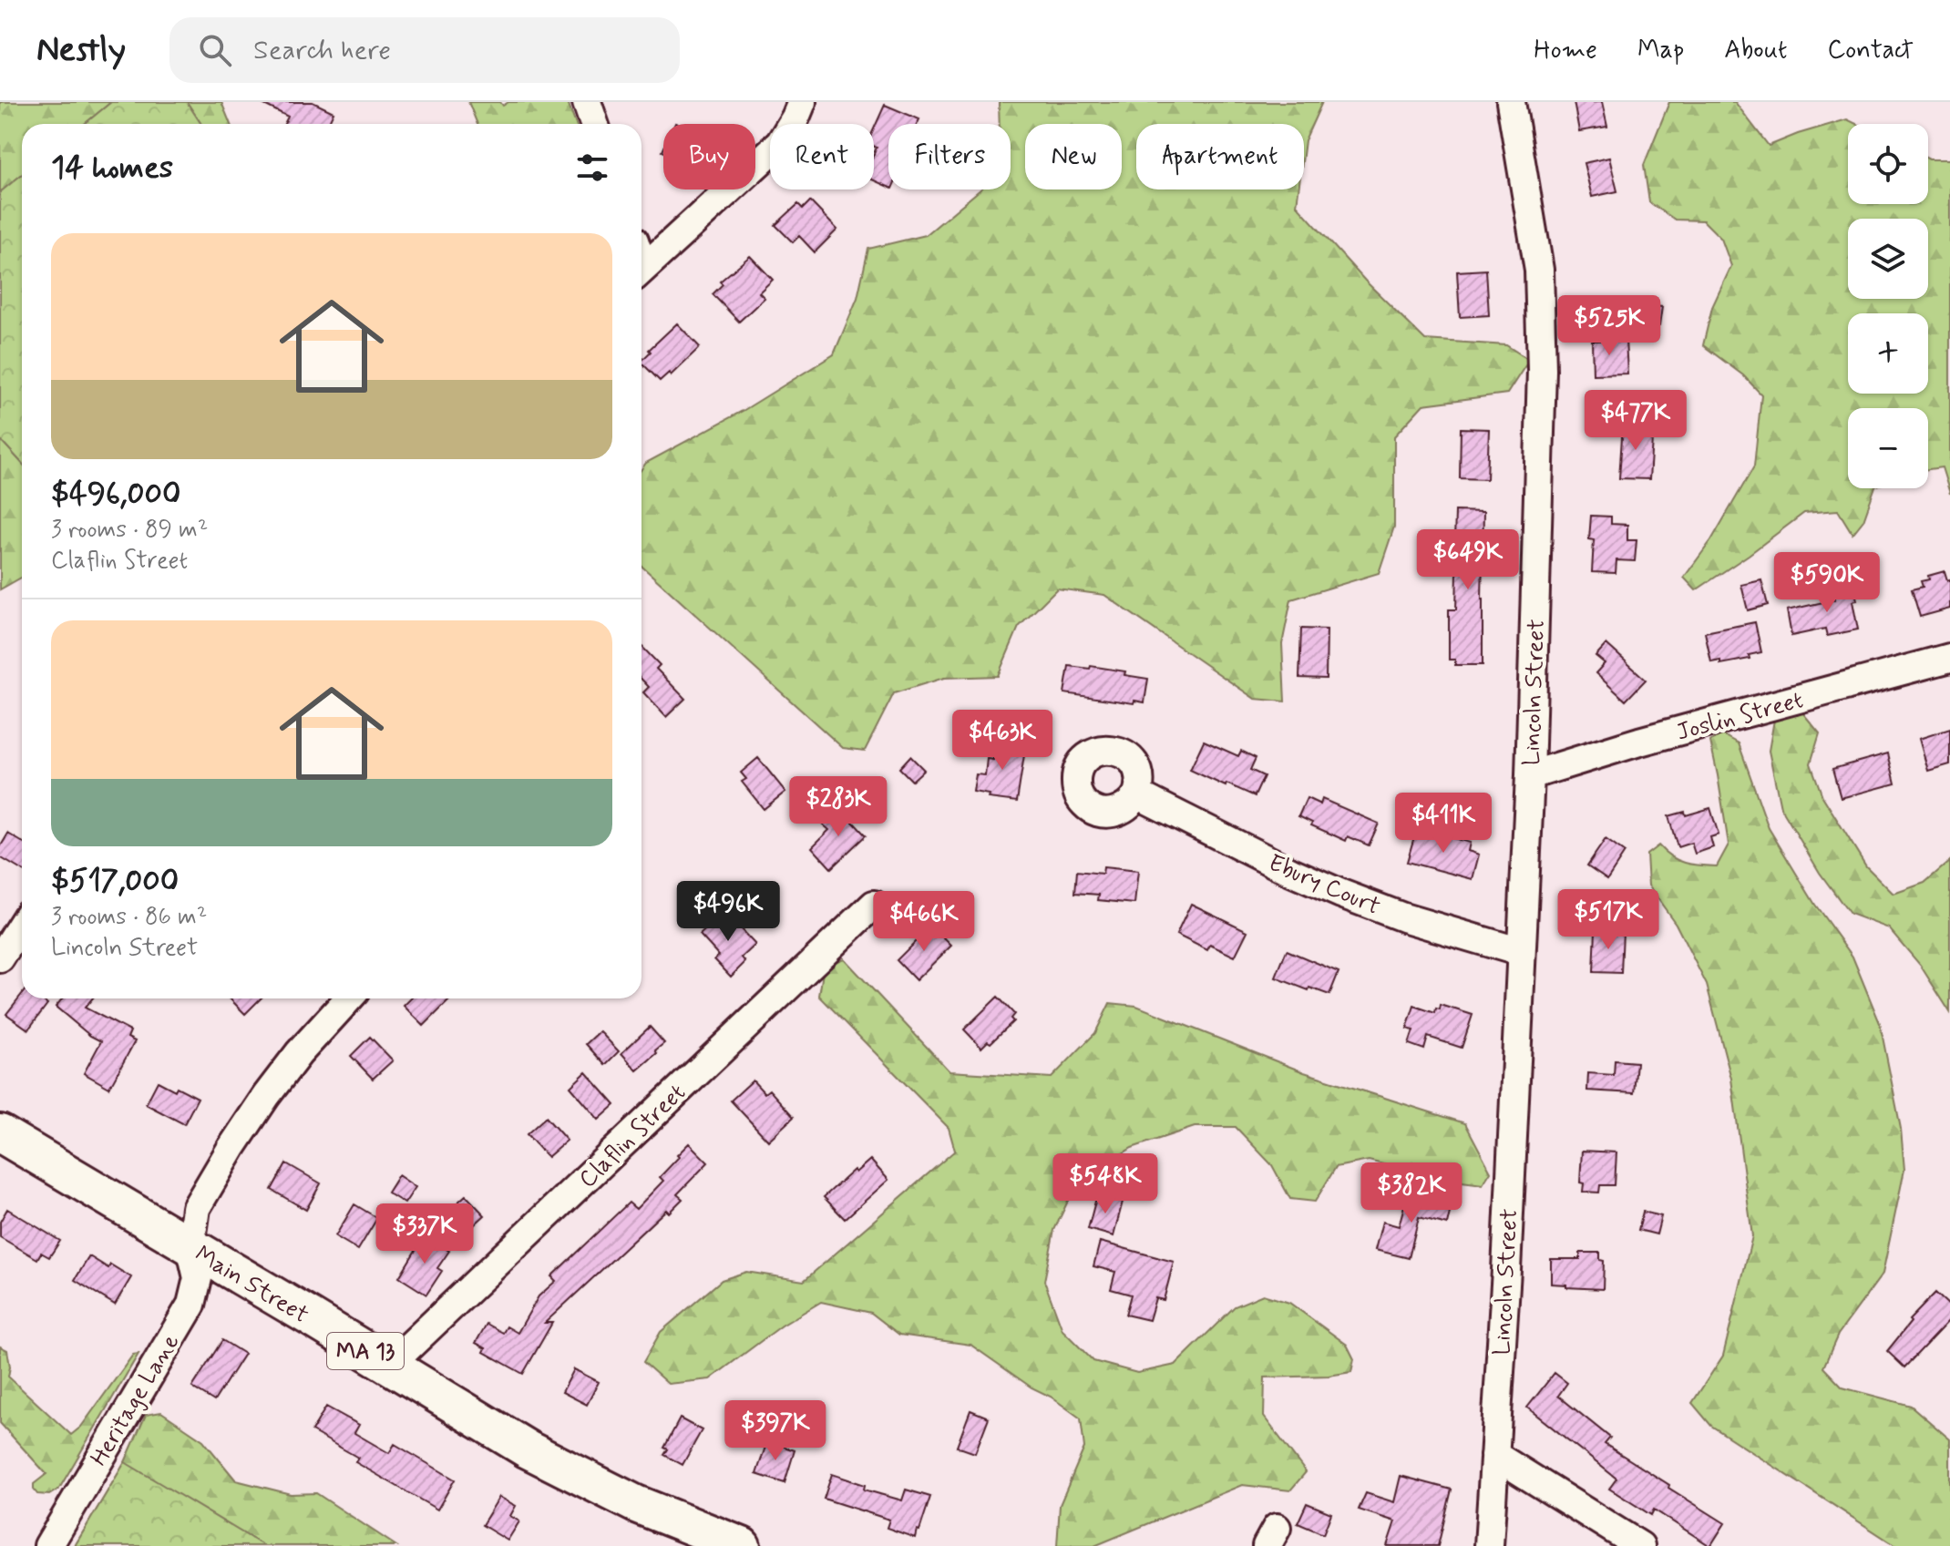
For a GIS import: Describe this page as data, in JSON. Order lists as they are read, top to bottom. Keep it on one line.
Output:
{"streets":{"main road":["Main Street","MA 13"],"street":["Lincoln Street","Joslin Street","Ebury Court","Claflin Street","Heritage Lane"]},"crossings":[["Lincoln Street","Joslin Street"],["Lincoln Street","Ebury Court"],["Claflin Street","Main Street"],["Main Street","Heritage Lane"]],"page":{"header":"Nestly","search":"Search here","nav":["Home","Map","About","Contact"],"map_buttons":["+","−"],"chip":["Buy","Rent","Filters","New","Apartment"],"heading":"14 homes","list":[{"name":"$496,000","note":"3 rooms · 89 m² · Claflin Street"},{"name":"$517,000","note":"3 rooms · 86 m² · Lincoln Street"}],"price":["$525K","$477K","$649K","$590K","$463K","$283K","$411K","$496K","$517K","$466K","$548K","$382K","$337K","$397K"]}}
